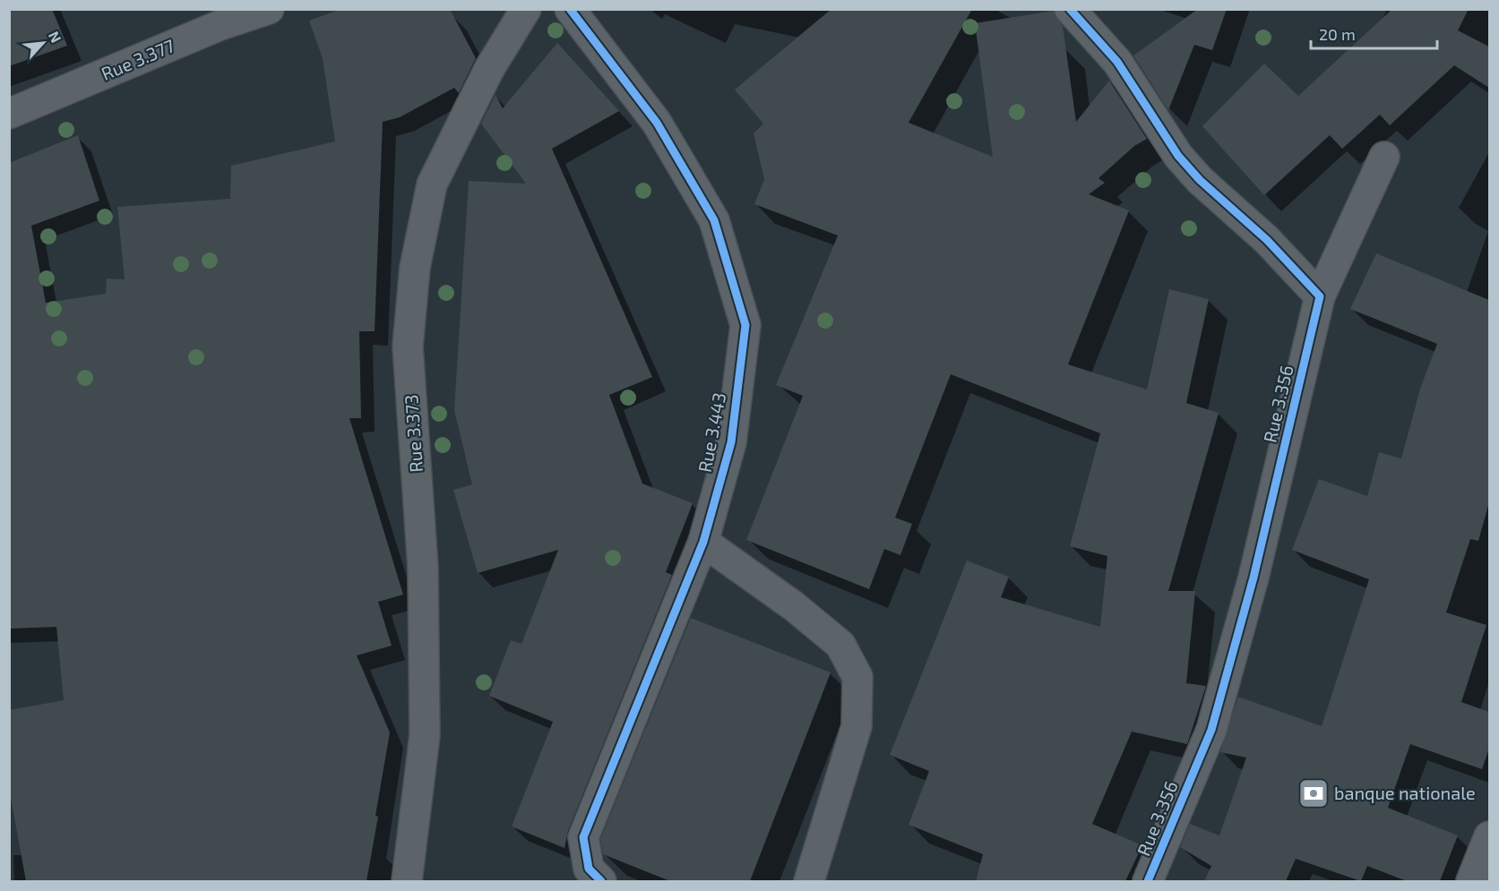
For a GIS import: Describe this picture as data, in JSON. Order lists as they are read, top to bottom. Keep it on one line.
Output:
{"streets":{"street":["Rue 3.377","Rue 3.356","Rue 3.443","Rue 3.373"]},"places":{"bank":["banque nationale"]},"scale_bar":"20 m","north":"top right"}
